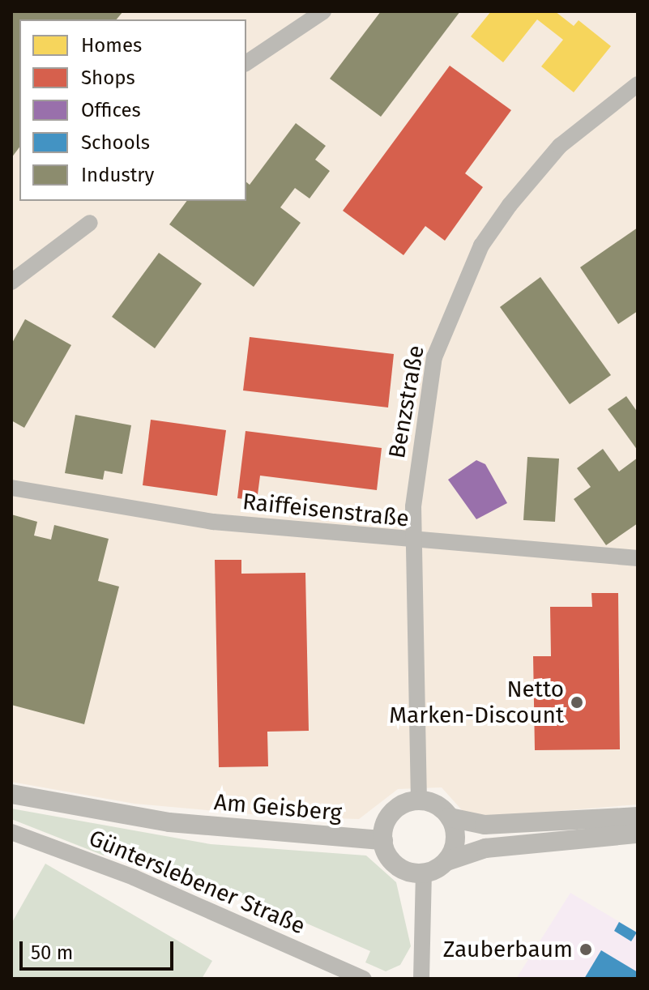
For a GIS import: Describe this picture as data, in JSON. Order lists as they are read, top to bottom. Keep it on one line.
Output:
{"streets":{"street":["Benzstraße","Raiffeisenstraße","Am Geisberg","Günterslebener Straße"]},"crossings":[["Benzstraße","Raiffeisenstraße"],["Benzstraße","Am Geisberg"]],"places":["Netto Marken-Discount","Zauberbaum"],"legend":["Homes","Shops","Offices","Schools","Industry"],"scale_bar":"50 m"}
